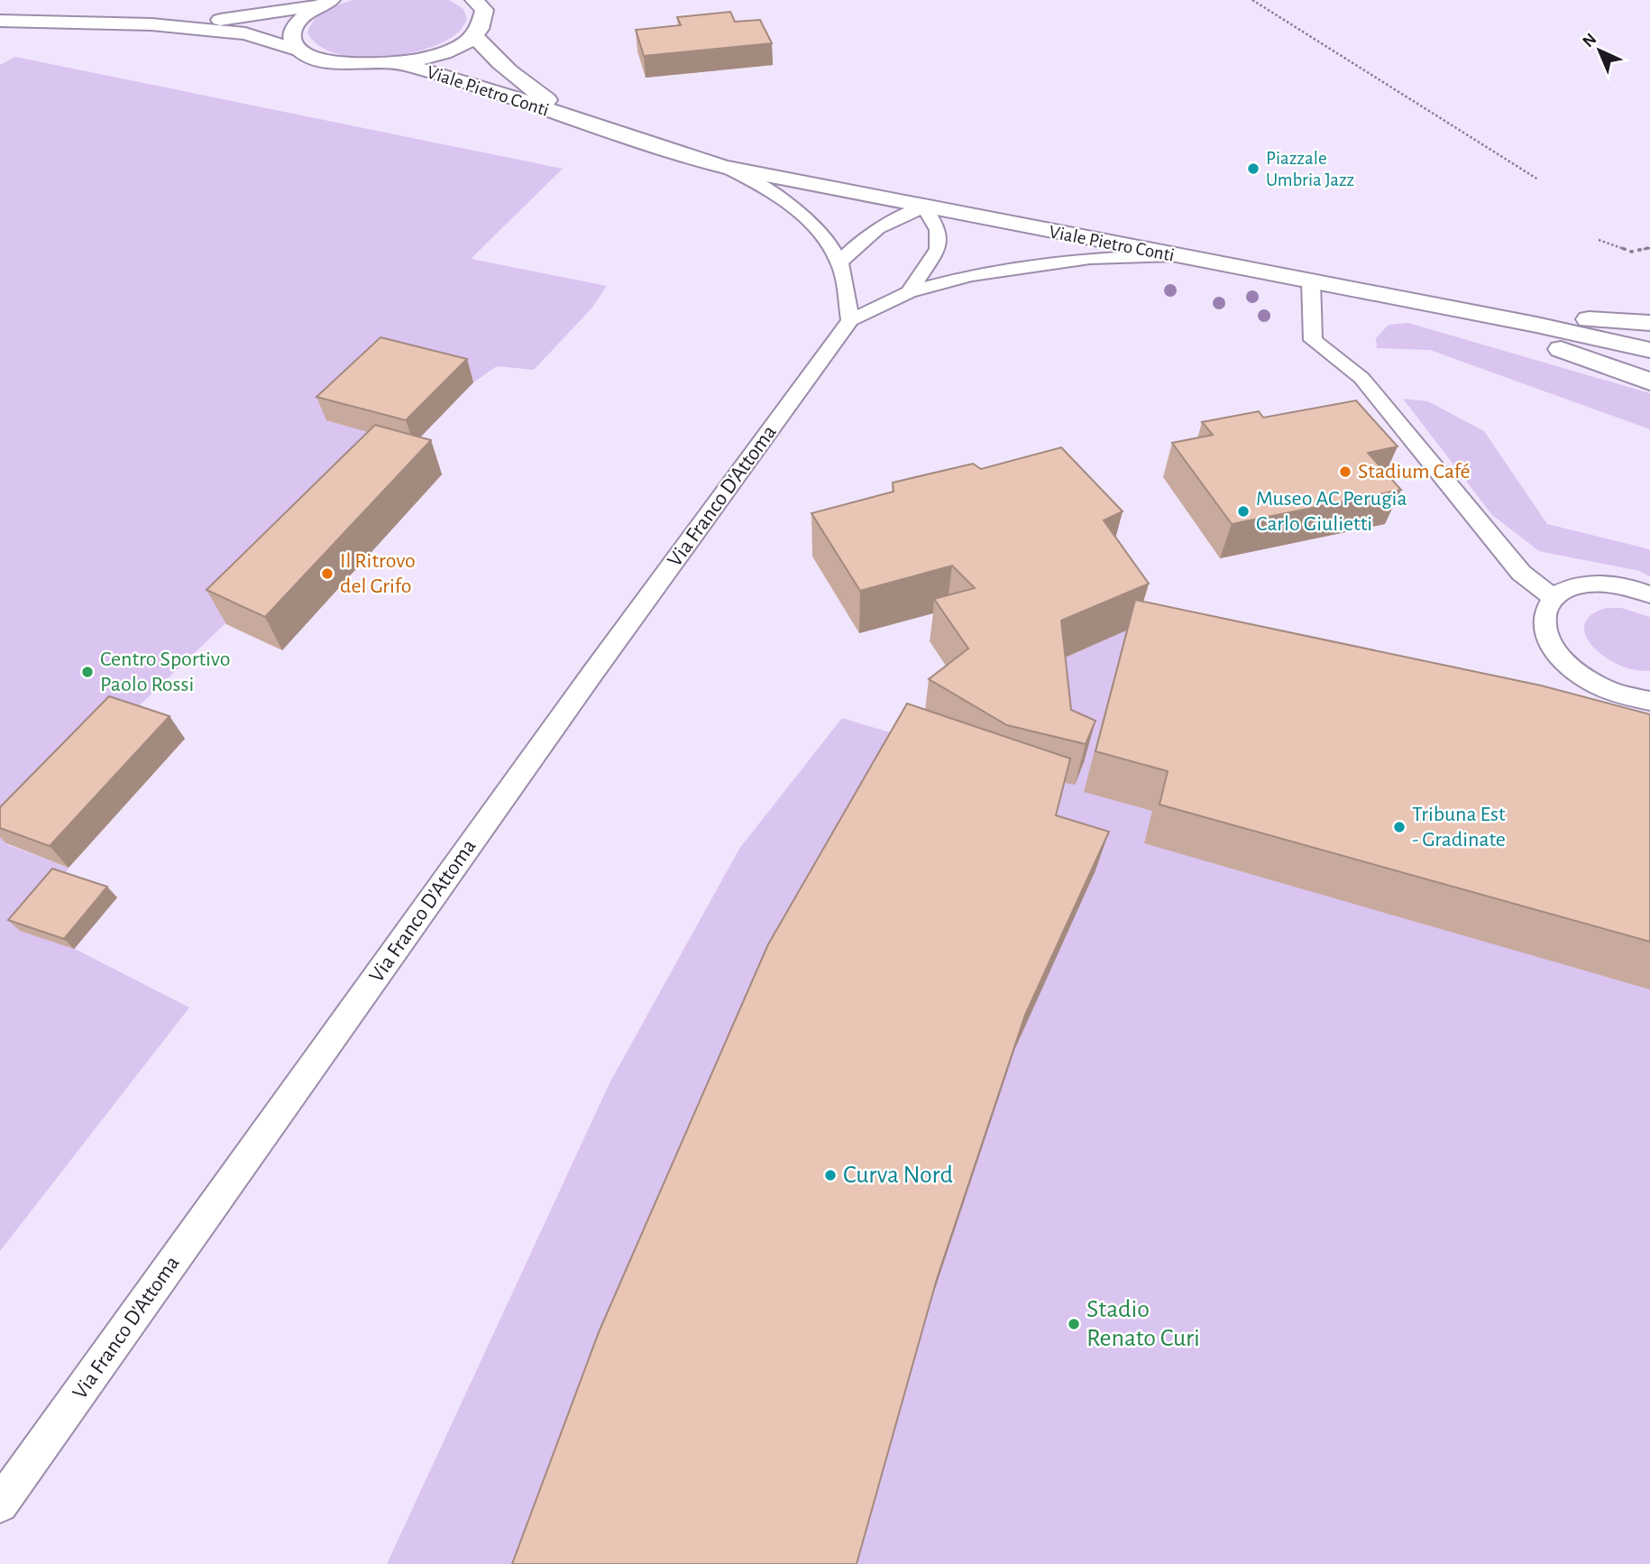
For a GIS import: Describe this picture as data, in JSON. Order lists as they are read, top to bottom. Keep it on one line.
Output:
{"streets":{"street":["Viale Pietro Conti"],"lane":["Via Franco D'Attoma"]},"crossings":[["Viale Pietro Conti","Via Franco D'Attoma"]],"places":["Piazzale Umbria Jazz","Stadium Café","Museo AC Perugia Carlo Giulietti","Il Ritrovo del Grifo","Centro Sportivo Paolo Rossi","Tribuna Est - Gradinate","Curva Nord","Stadio Renato Curi"],"north":"top left"}
